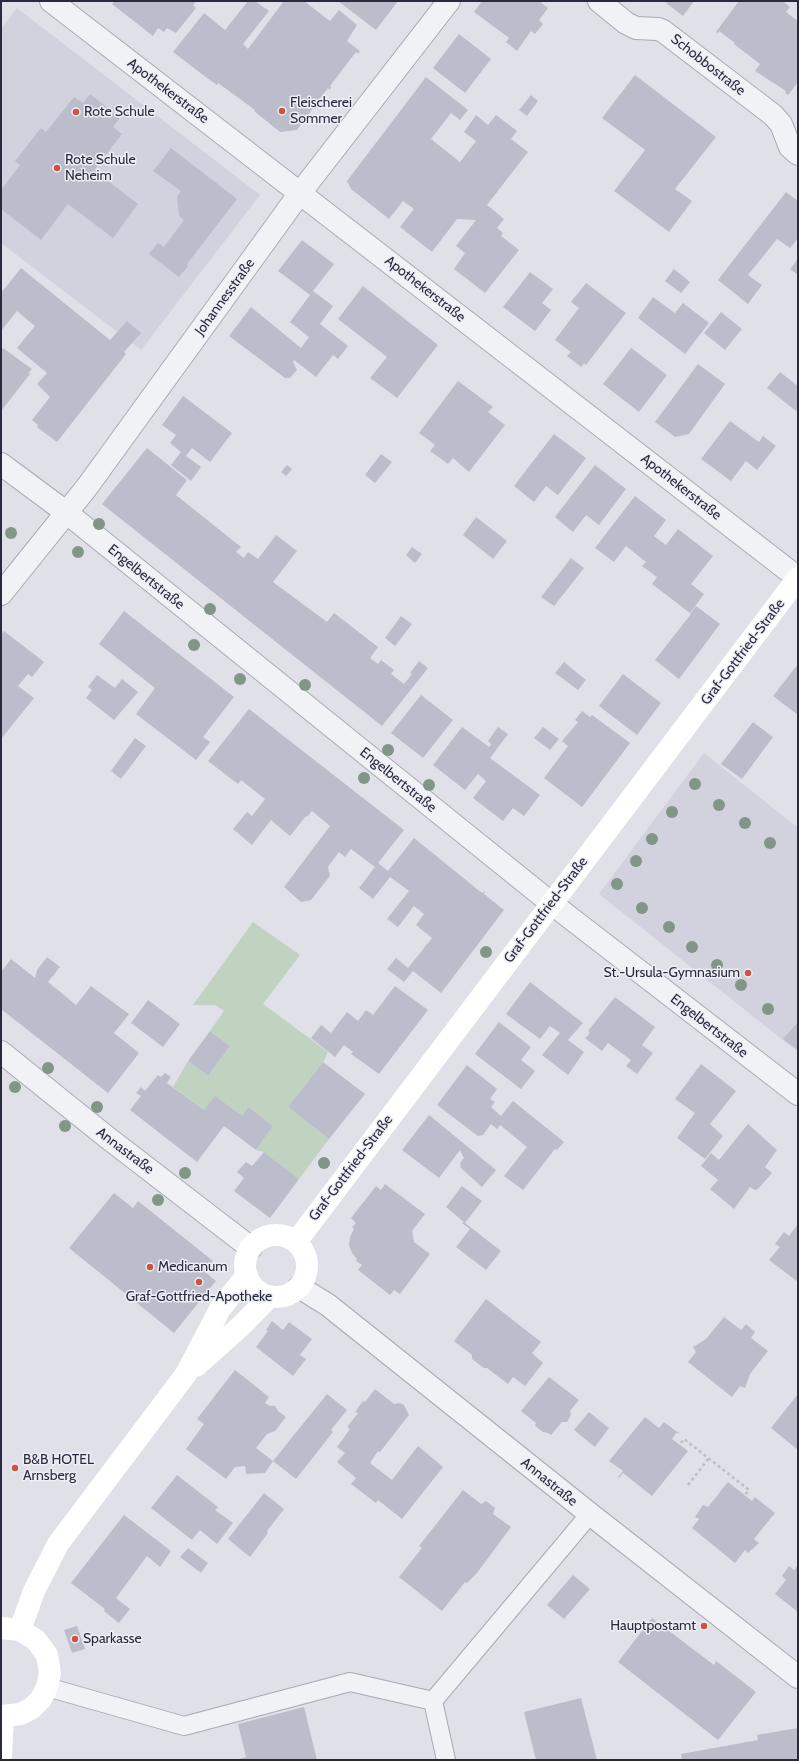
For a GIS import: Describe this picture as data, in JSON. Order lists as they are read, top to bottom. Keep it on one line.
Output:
{"streets":{"street":["Schobbostraße","Apothekerstraße","Johannesstraße","Engelbertstraße","Graf-Gottfried-Straße","Annastraße"]},"crossings":[["Apothekerstraße","Johannesstraße"],["Apothekerstraße","Graf-Gottfried-Straße"],["Johannesstraße","Engelbertstraße"],["Engelbertstraße","Graf-Gottfried-Straße"],["Graf-Gottfried-Straße","Annastraße"]],"places":["Fleischerei Sommer","Rote Schule","Rote Schule Neheim","St.-Ursula-Gymnasium","Medicanum","Graf-Gottfried-Apotheke","B&B HOTEL Arnsberg","Hauptpostamt","Sparkasse"]}
